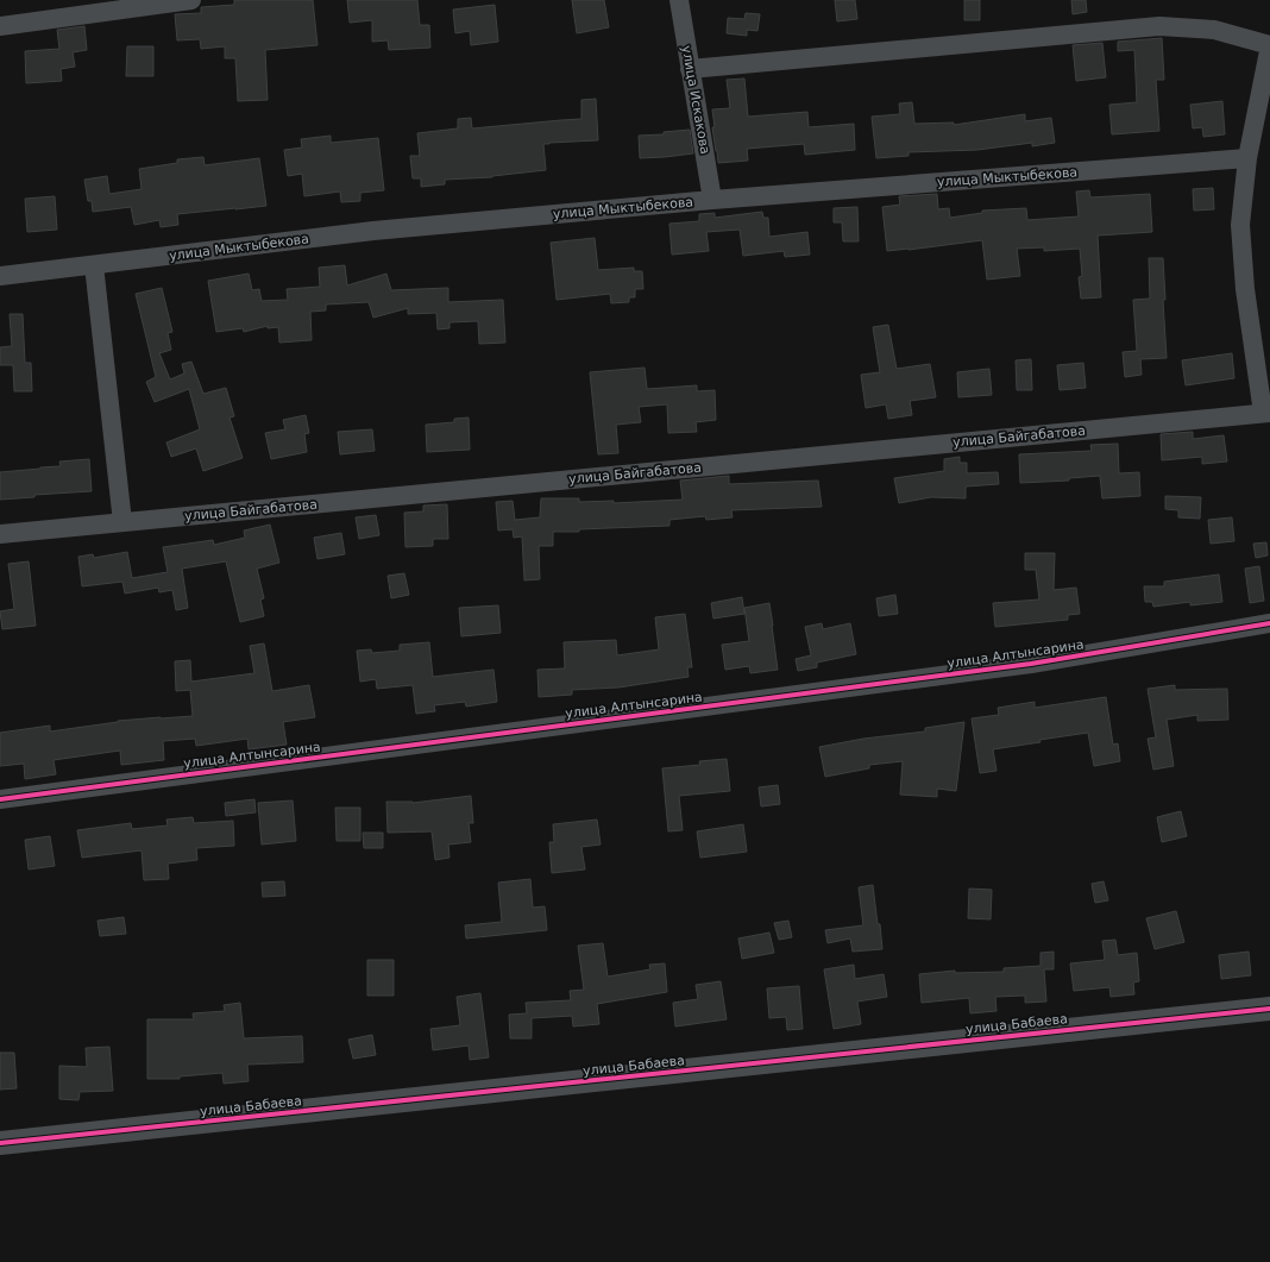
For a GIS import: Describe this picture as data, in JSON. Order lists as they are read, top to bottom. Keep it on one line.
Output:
{"streets":{"street":["улица Искакова","улица Мыктыбекова","улица Байгабатова","улица Алтынсарина","улица Бабаева"]},"crossings":[["улица Искакова","улица Мыктыбекова"]]}
